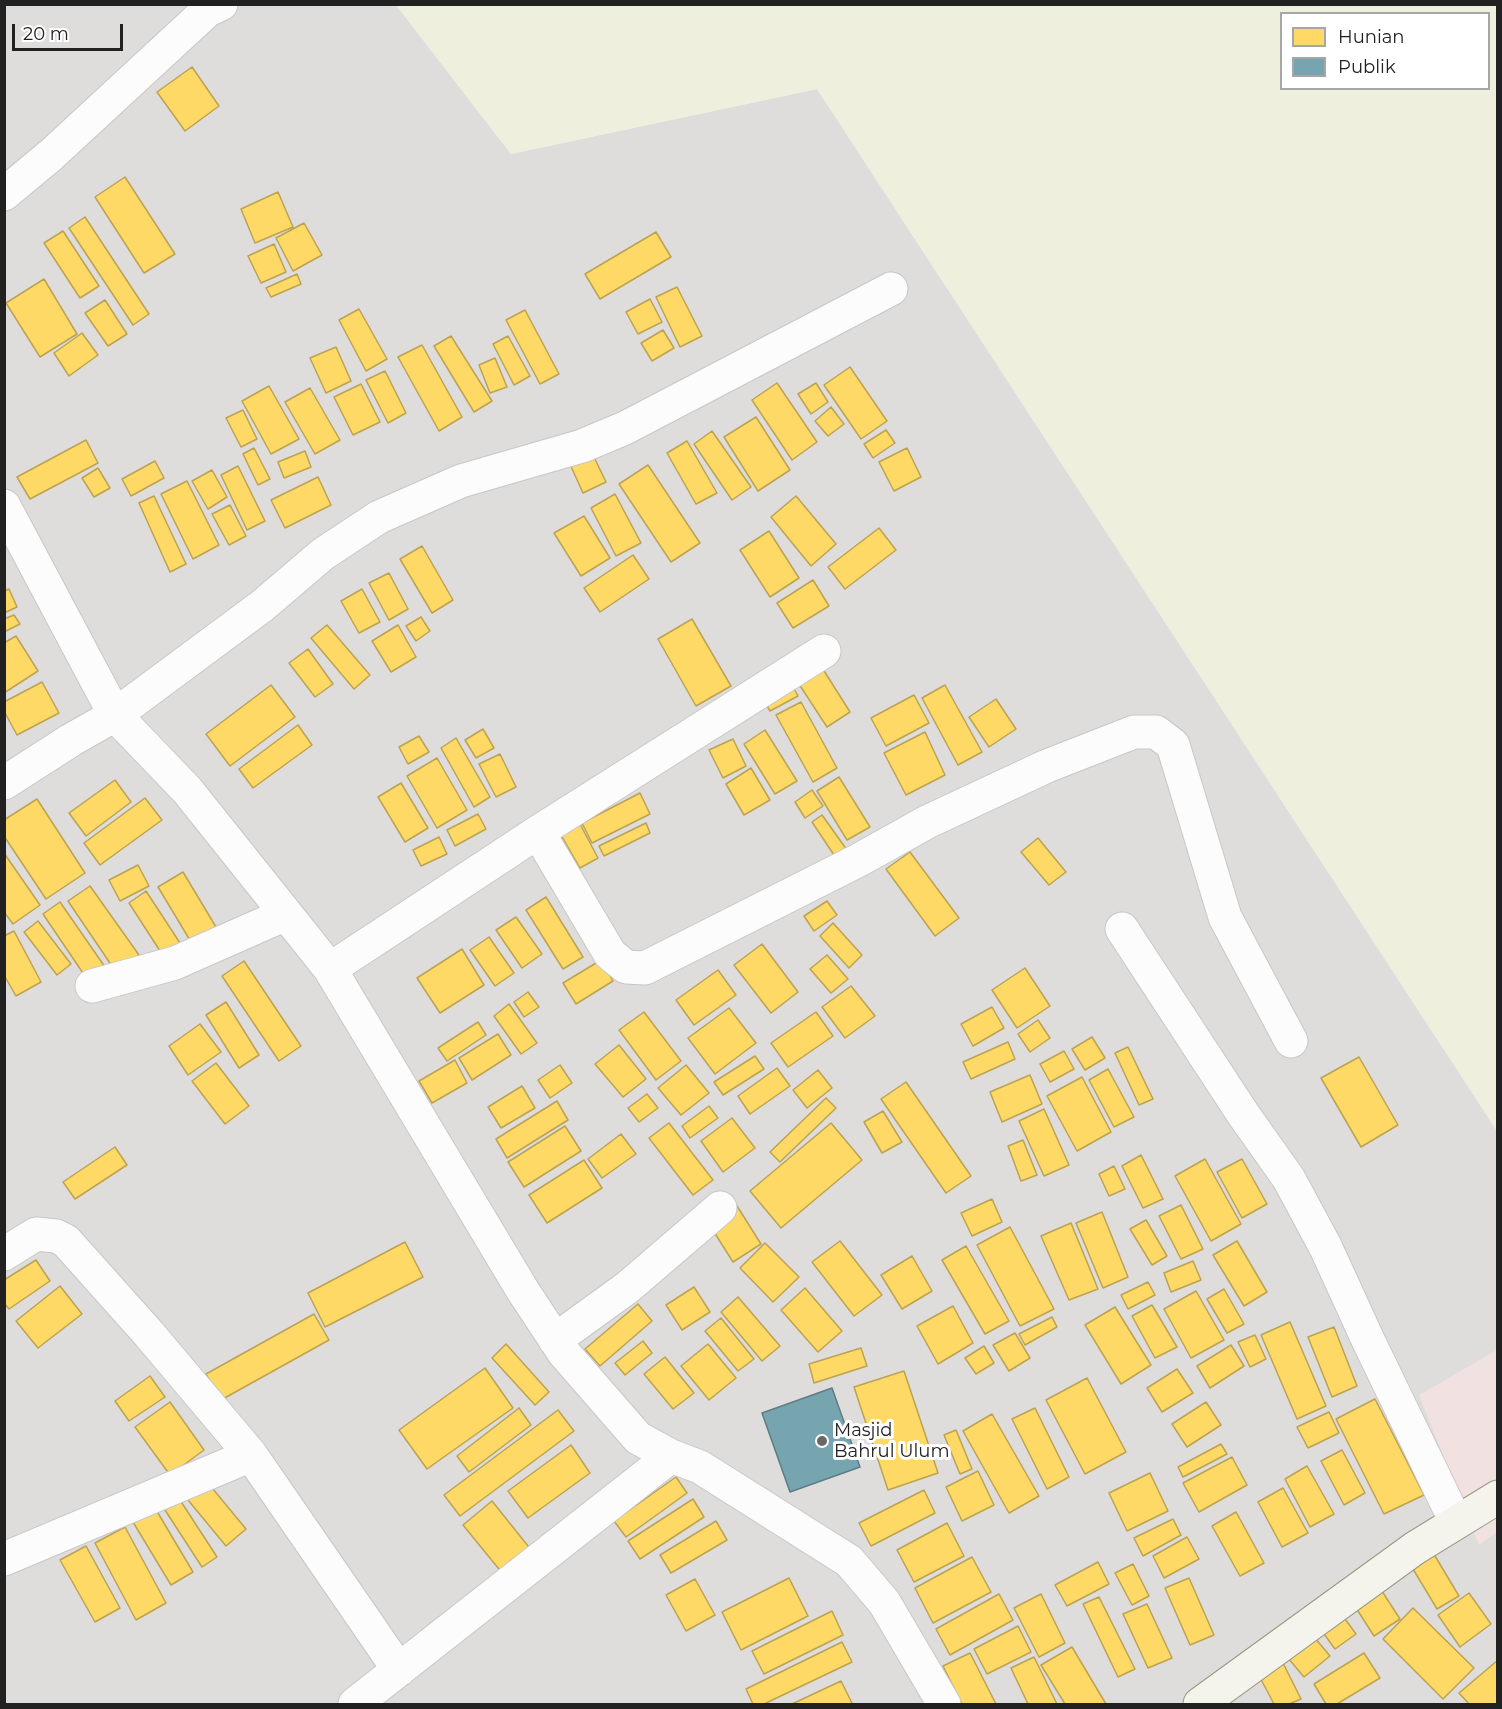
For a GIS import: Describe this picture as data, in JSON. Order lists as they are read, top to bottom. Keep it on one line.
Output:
{"places":["Masjid Bahrul Ulum"],"legend":["Hunian","Publik"],"scale_bar":"20 m"}
